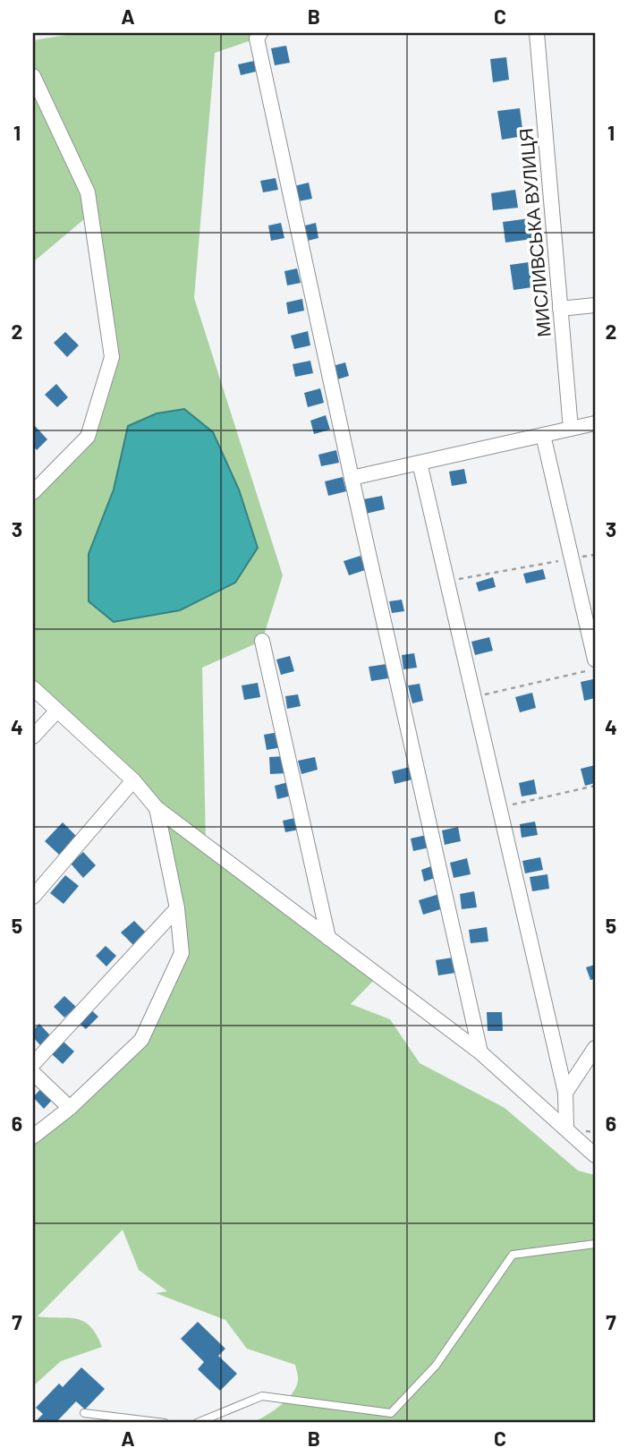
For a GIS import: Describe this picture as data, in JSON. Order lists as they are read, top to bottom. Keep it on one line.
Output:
{"streets":{"street":["МИСЛИВСЬКА ВУЛИЦЯ"]},"grid":{"columns":["A","B","C"],"rows":["1","2","3","4","5","6","7"]}}
